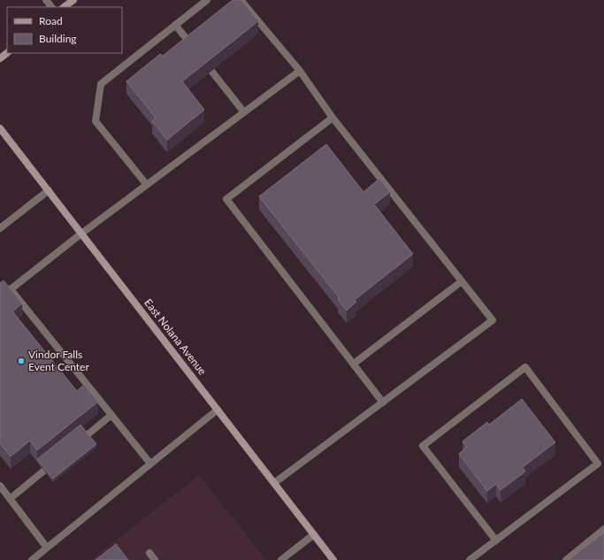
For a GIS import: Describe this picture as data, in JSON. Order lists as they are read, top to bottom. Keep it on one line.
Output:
{"streets":{"main road":["East Nolana Avenue"]},"places":["Vindor Falls Event Center"],"legend":["Road","Building"]}
